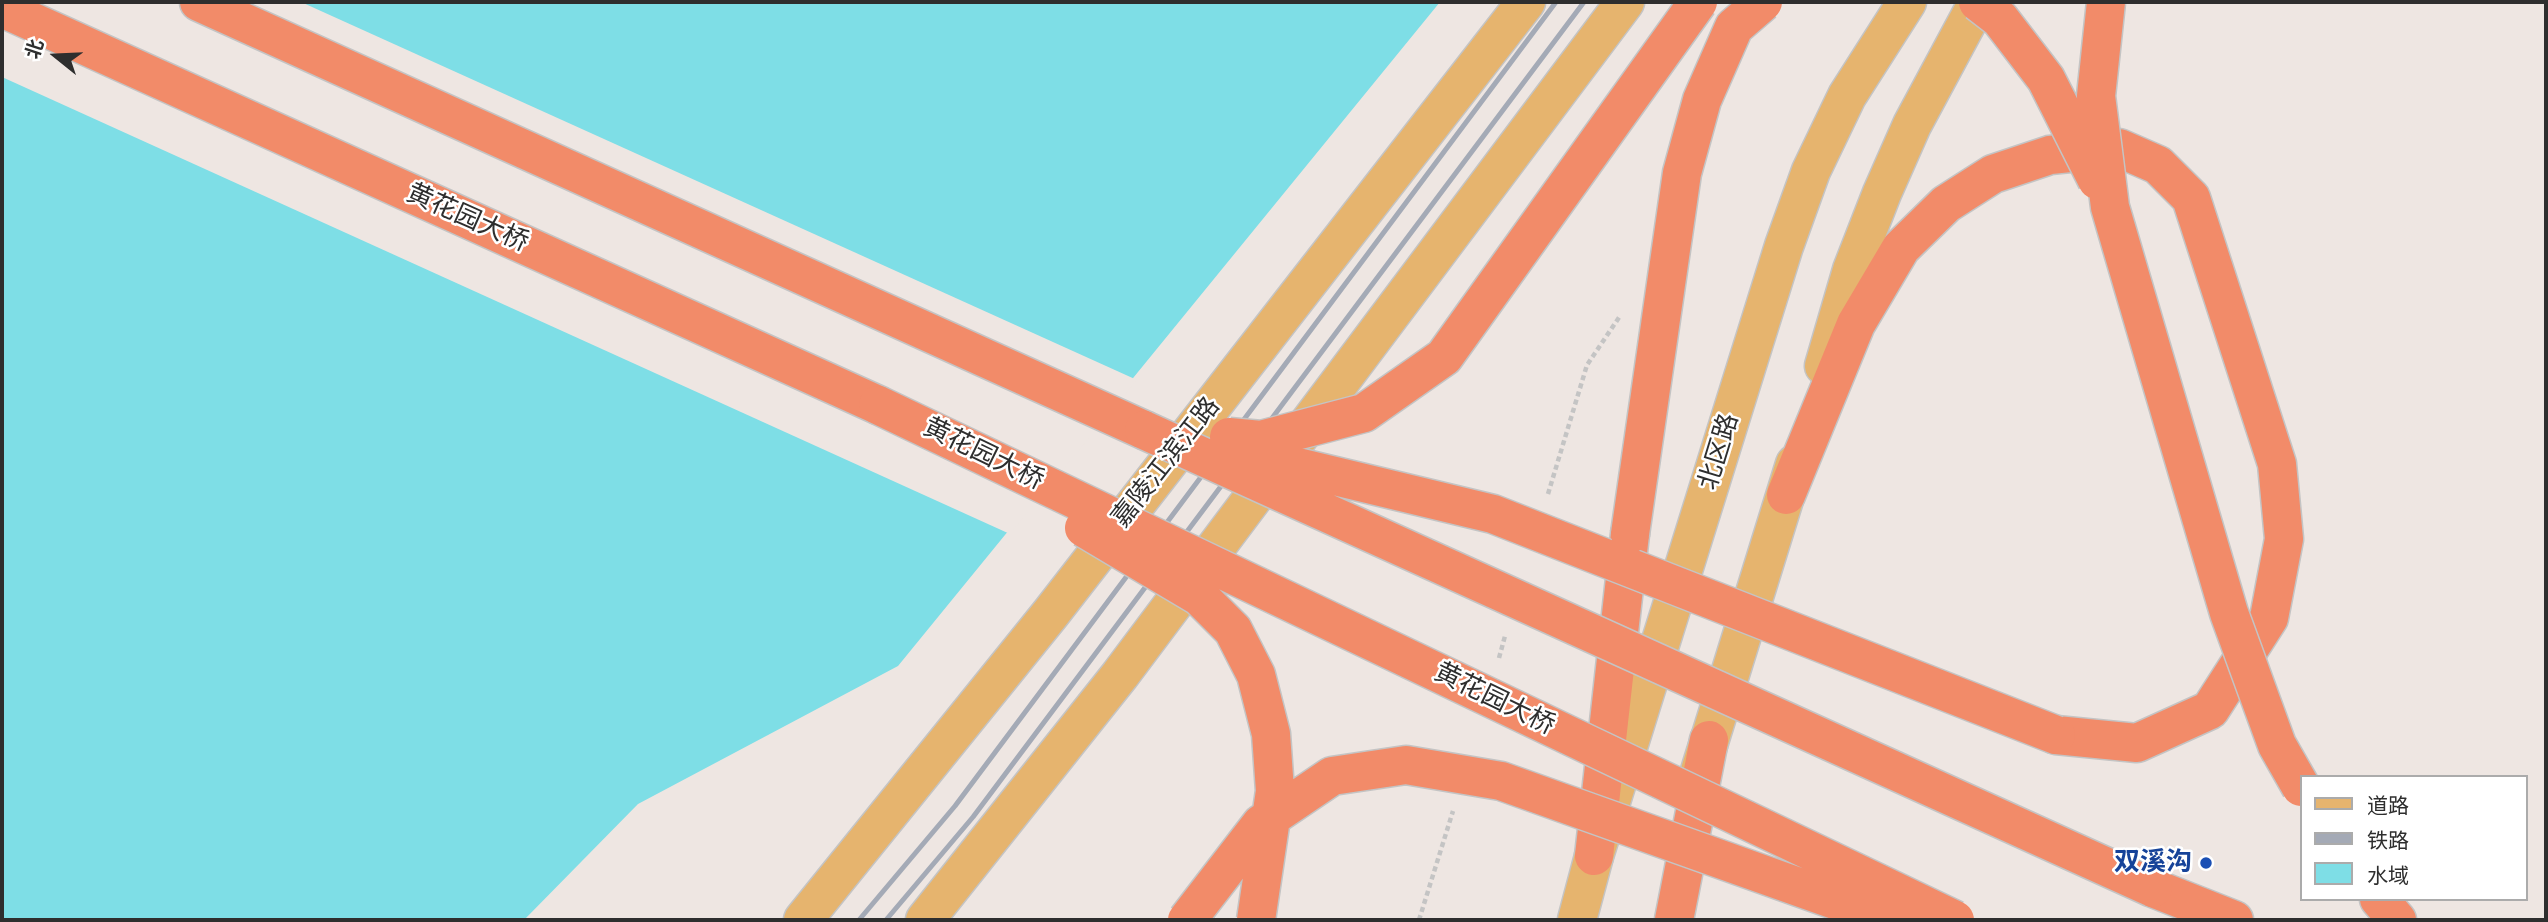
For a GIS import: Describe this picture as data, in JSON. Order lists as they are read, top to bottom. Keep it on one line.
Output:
{"streets":{"highway":["黄花园大桥"],"main road":["北区路","嘉陵江滨江路"]},"places":["双溪沟"],"legend":["道路","铁路","水域"],"north":"left"}
